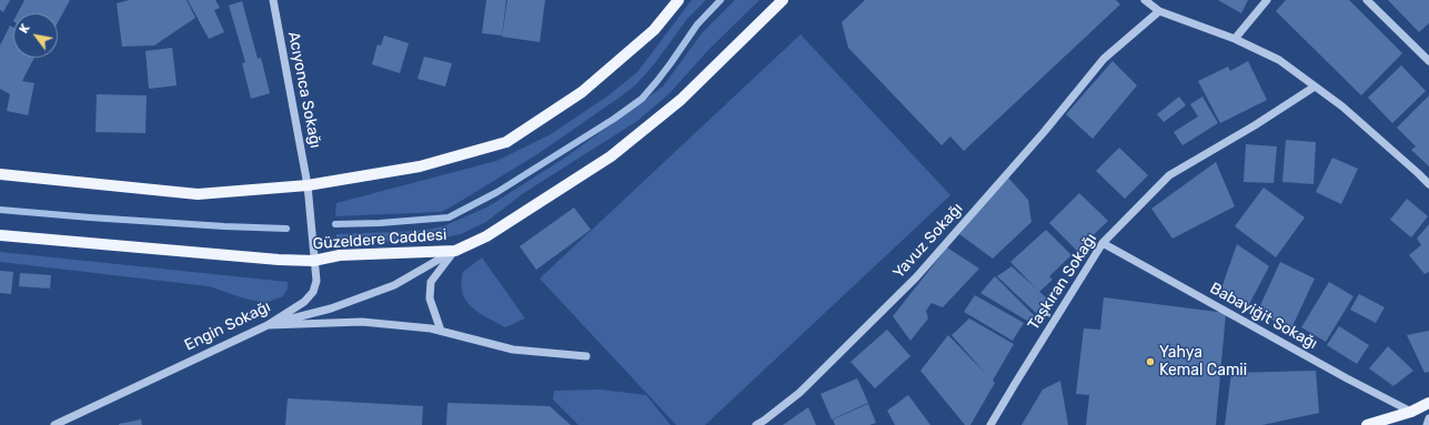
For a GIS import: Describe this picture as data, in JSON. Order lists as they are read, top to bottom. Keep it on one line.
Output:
{"streets":{"main road":["Güzeldere Caddesi"],"street":["Acıyonca Sokağı","Yavuz Sokağı","Taşkıran Sokağı","Babayiğit Sokağı","Engin Sokağı"]},"crossings":[["Acıyonca Sokağı","Engin Sokağı"],["Güzeldere Caddesi","Engin Sokağı"],["Taşkıran Sokağı","Babayiğit Sokağı"]],"places":["Yahya Kemal Camii"],"north":"top left"}
